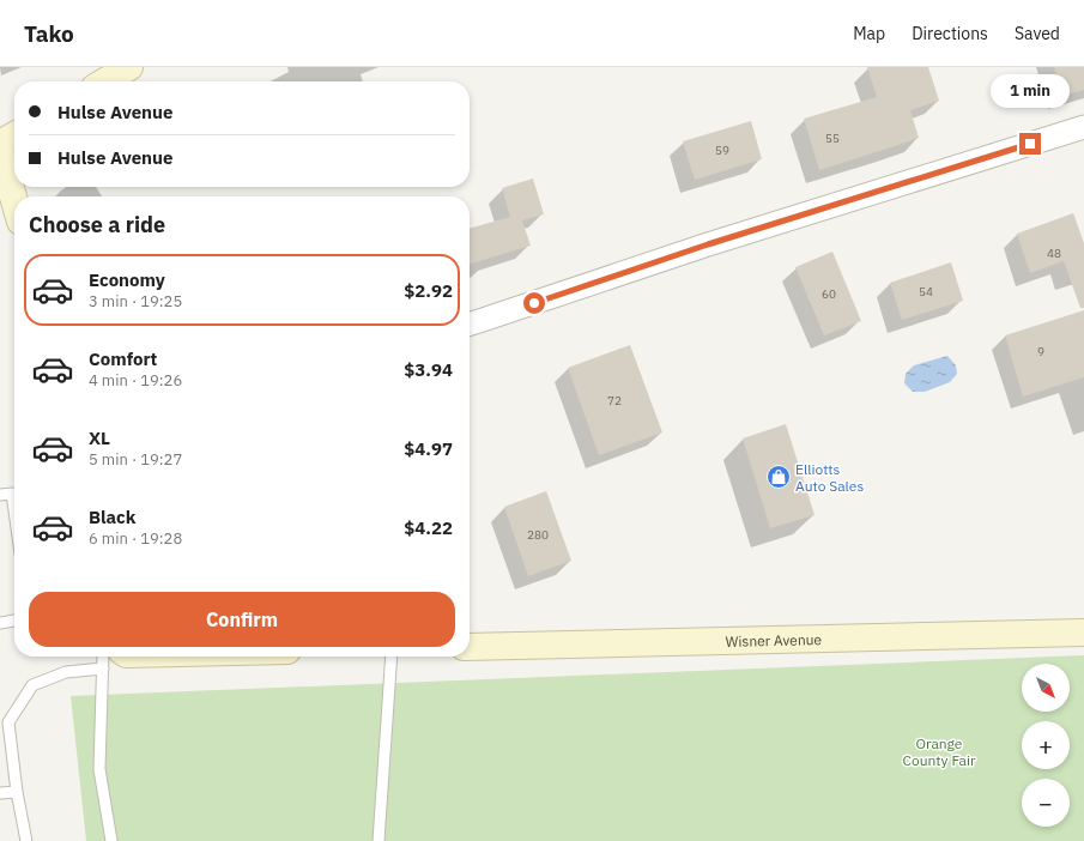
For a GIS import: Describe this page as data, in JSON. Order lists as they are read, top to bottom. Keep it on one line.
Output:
{"streets":{"street":["Wisner Avenue"]},"parks":["Orange County Fair"],"places":{"shop":["Elliotts Auto Sales"]},"house_numbers":["55","59","48","54","60","9","72","280"],"north":"bottom right","page":{"header":"Tako","nav":["Map","Directions","Saved"],"bubble":"1 min","banner":["Hulse Avenue","Hulse Avenue"],"heading":"Choose a ride","list":[{"name":"Economy","note":"3 min · 19:25","value":"$2.92"},{"name":"Comfort","note":"4 min · 19:26","value":"$3.94"},{"name":"XL","note":"5 min · 19:27","value":"$4.97"},{"name":"Black","note":"6 min · 19:28","value":"$4.22"}],"buttons":"Confirm","map_buttons":["+","−"]}}
